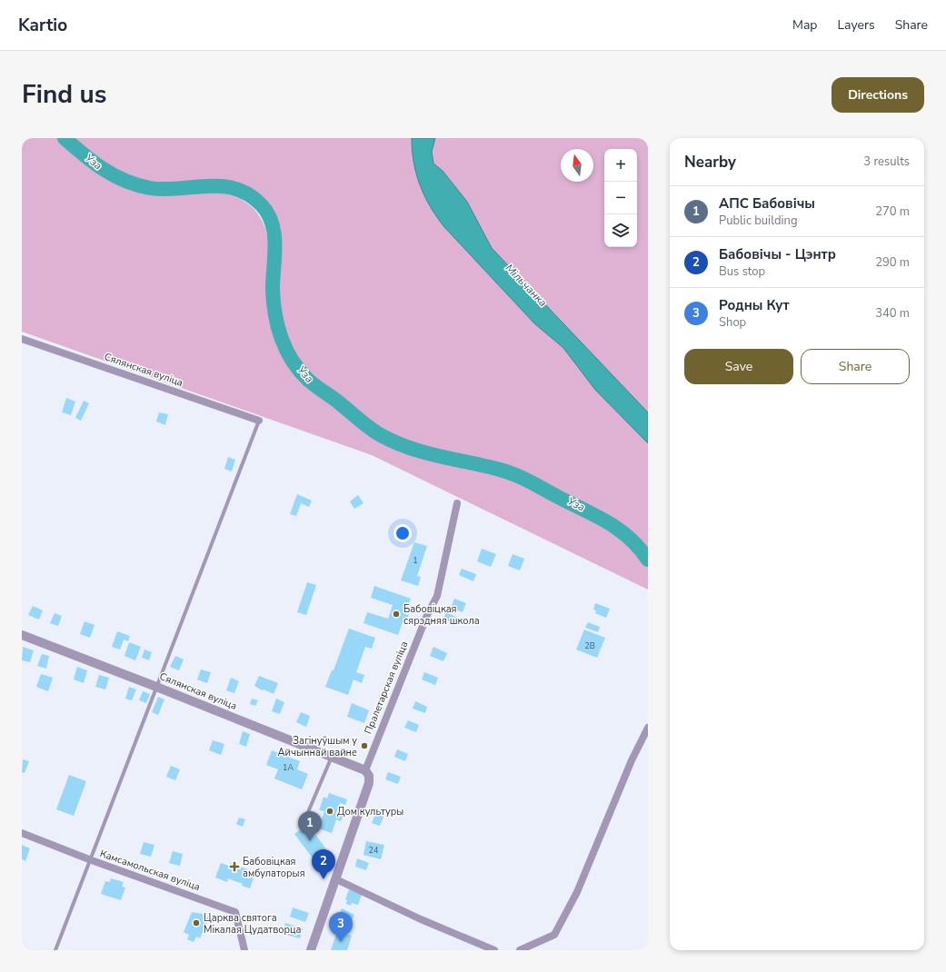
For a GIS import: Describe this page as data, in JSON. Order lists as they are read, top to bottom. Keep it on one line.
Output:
{"streets":{"street":["Сялянская вуліца","Пралетарская вуліца","Камсамольская вуліца"]},"crossings":[["Сялянская вуліца","Пралетарская вуліца"]],"water":["Уза","Мільчанка"],"places":{"other":["Бабовіцкая сярэдняя школа","Загінуўшым у Айчыннай вайне","Дом культуры","Царква святога Мікалая Цудатворца"],"health":["Бабовіцкая амбулаторыя"]},"house_numbers":["1","2В","1А","24"],"north":"top","page":{"header":"Kartio","nav":["Map","Layers","Share"],"title":"Find us","buttons":["Directions",["Save","Share"]],"heading":["Nearby","3 results"],"map_buttons":["+","−"],"list":[{"mark":"1","name":"АПС Бабовічы","note":"Public building","value":"270 m"},{"mark":"2","name":"Бабовічы - Цэнтр","note":"Bus stop","value":"290 m"},{"mark":"3","name":"Родны Кут","note":"Shop","value":"340 m"}],"pins":["1","2","3"]}}
